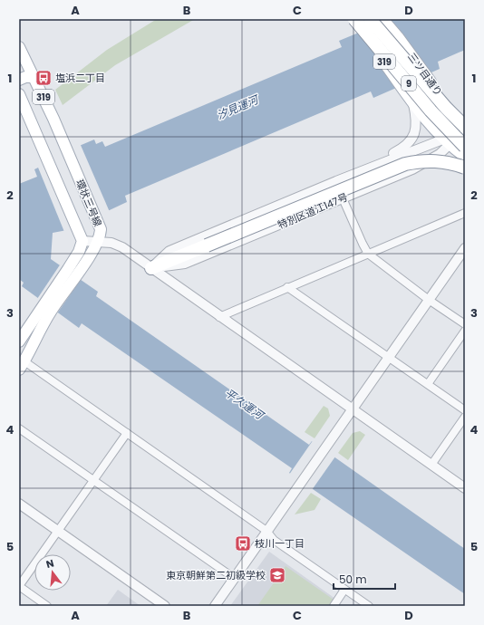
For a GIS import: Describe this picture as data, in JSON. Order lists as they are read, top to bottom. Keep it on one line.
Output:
{"streets":{"highway":["9"],"main road":["319","三ツ目通り","環状三号線"],"street":["特別区道江147号"]},"crossings":[["319","9"],["319","特別区道江147号"],["三ツ目通り","9"],["三ツ目通り","特別区道江147号"],["9","特別区道江147号"]],"water":["汐見運河","平久運河"],"places":{"bus stop":["塩浜二丁目","枝川一丁目"],"school or university":["東京朝鮮第二初級学校"]},"scale_bar":"50 m","north":"top","grid":{"columns":["A","B","C","D"],"rows":["1","2","3","4","5"]}}
